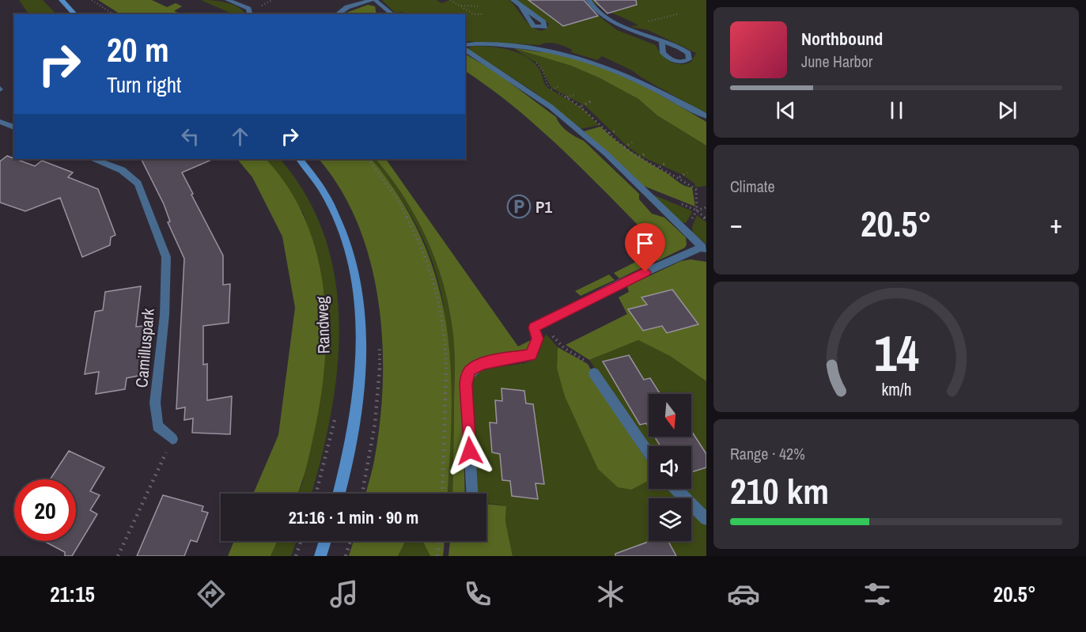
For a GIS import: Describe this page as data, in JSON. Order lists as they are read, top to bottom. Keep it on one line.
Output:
{"streets":{"street":["Camilluspark"]},"places":{"parking":["P1"]},"north":"bottom","page":{"turn":["20 m","Turn right"],"song":["Northbound","June Harbor"],"tile":["Climate",["Range · 42%","210 km"]],"heat":["−","20.5°","+"],"limit":"20","trip":"21:16 · 1 min · 90 m","tabs":["21:15","20.5°"],"gauge":["14","km/h"]}}
